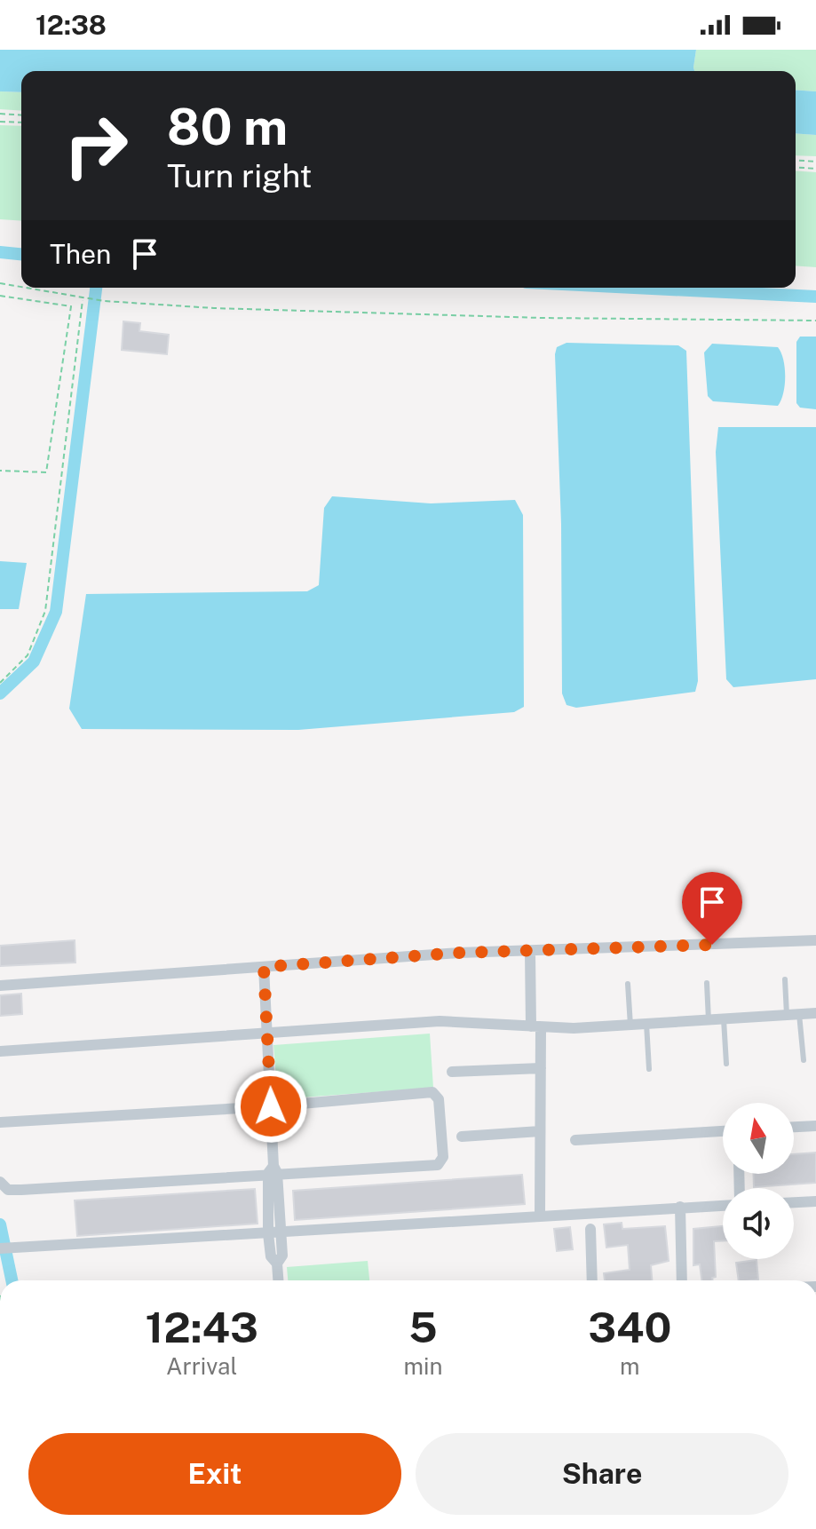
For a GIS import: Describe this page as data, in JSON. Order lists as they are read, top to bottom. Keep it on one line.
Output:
{"north":"top","page":{"status":"12:38","turn":["80 m","Turn right"],"then":"Then","eta":["12:43","Arrival","5","min","340","m"],"buttons":["Exit","Share"]}}
